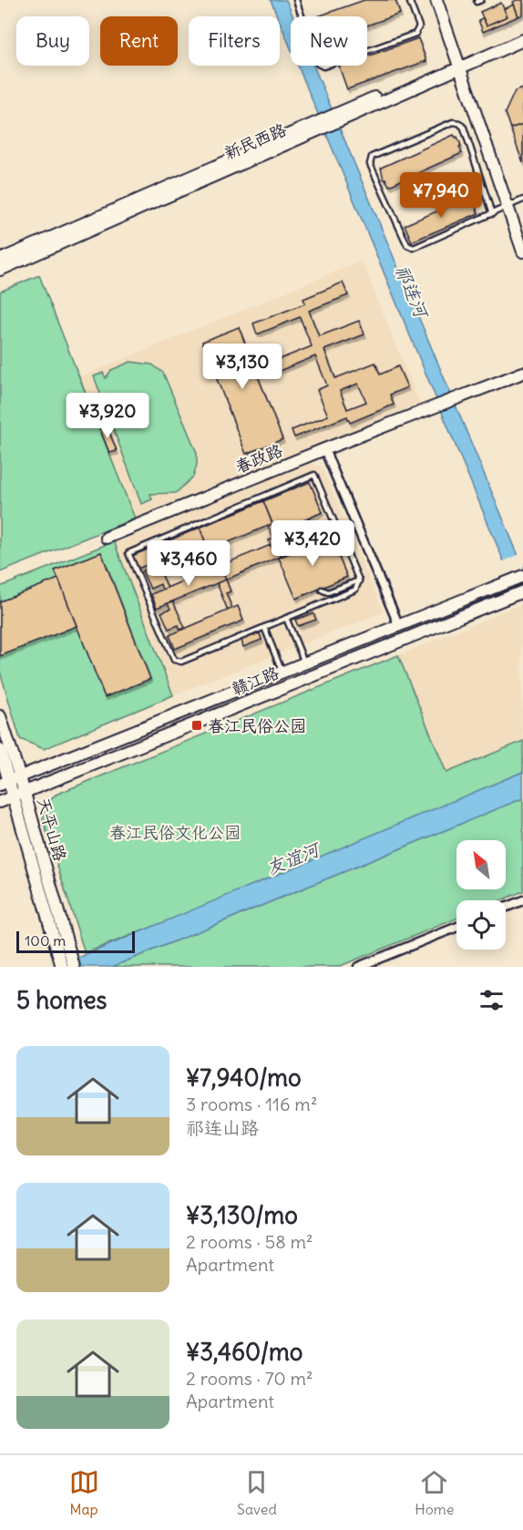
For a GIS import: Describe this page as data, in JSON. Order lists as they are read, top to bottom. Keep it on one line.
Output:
{"streets":{"street":["新民西路","春政路","赣江路","天平山路"]},"crossings":[["赣江路","天平山路"]],"water":["祁连河","友谊河"],"parks":["春江民俗文化公园"],"places":{"transit":["春江民俗公园"]},"scale_bar":"100 m","north":"top left","page":{"chip":["Buy","Rent","Filters","New"],"price":["¥7,940","¥3,130","¥3,920","¥3,420","¥3,460"],"scale":"100 m","heading":"5 homes","list":[{"name":"¥7,940/mo","note":"3 rooms · 116 m² · 祁连山路"},{"name":"¥3,130/mo","note":"2 rooms · 58 m² · Apartment"},{"name":"¥3,460/mo","note":"2 rooms · 70 m² · Apartment"}],"tabs":["Map","Saved","Home"]}}
